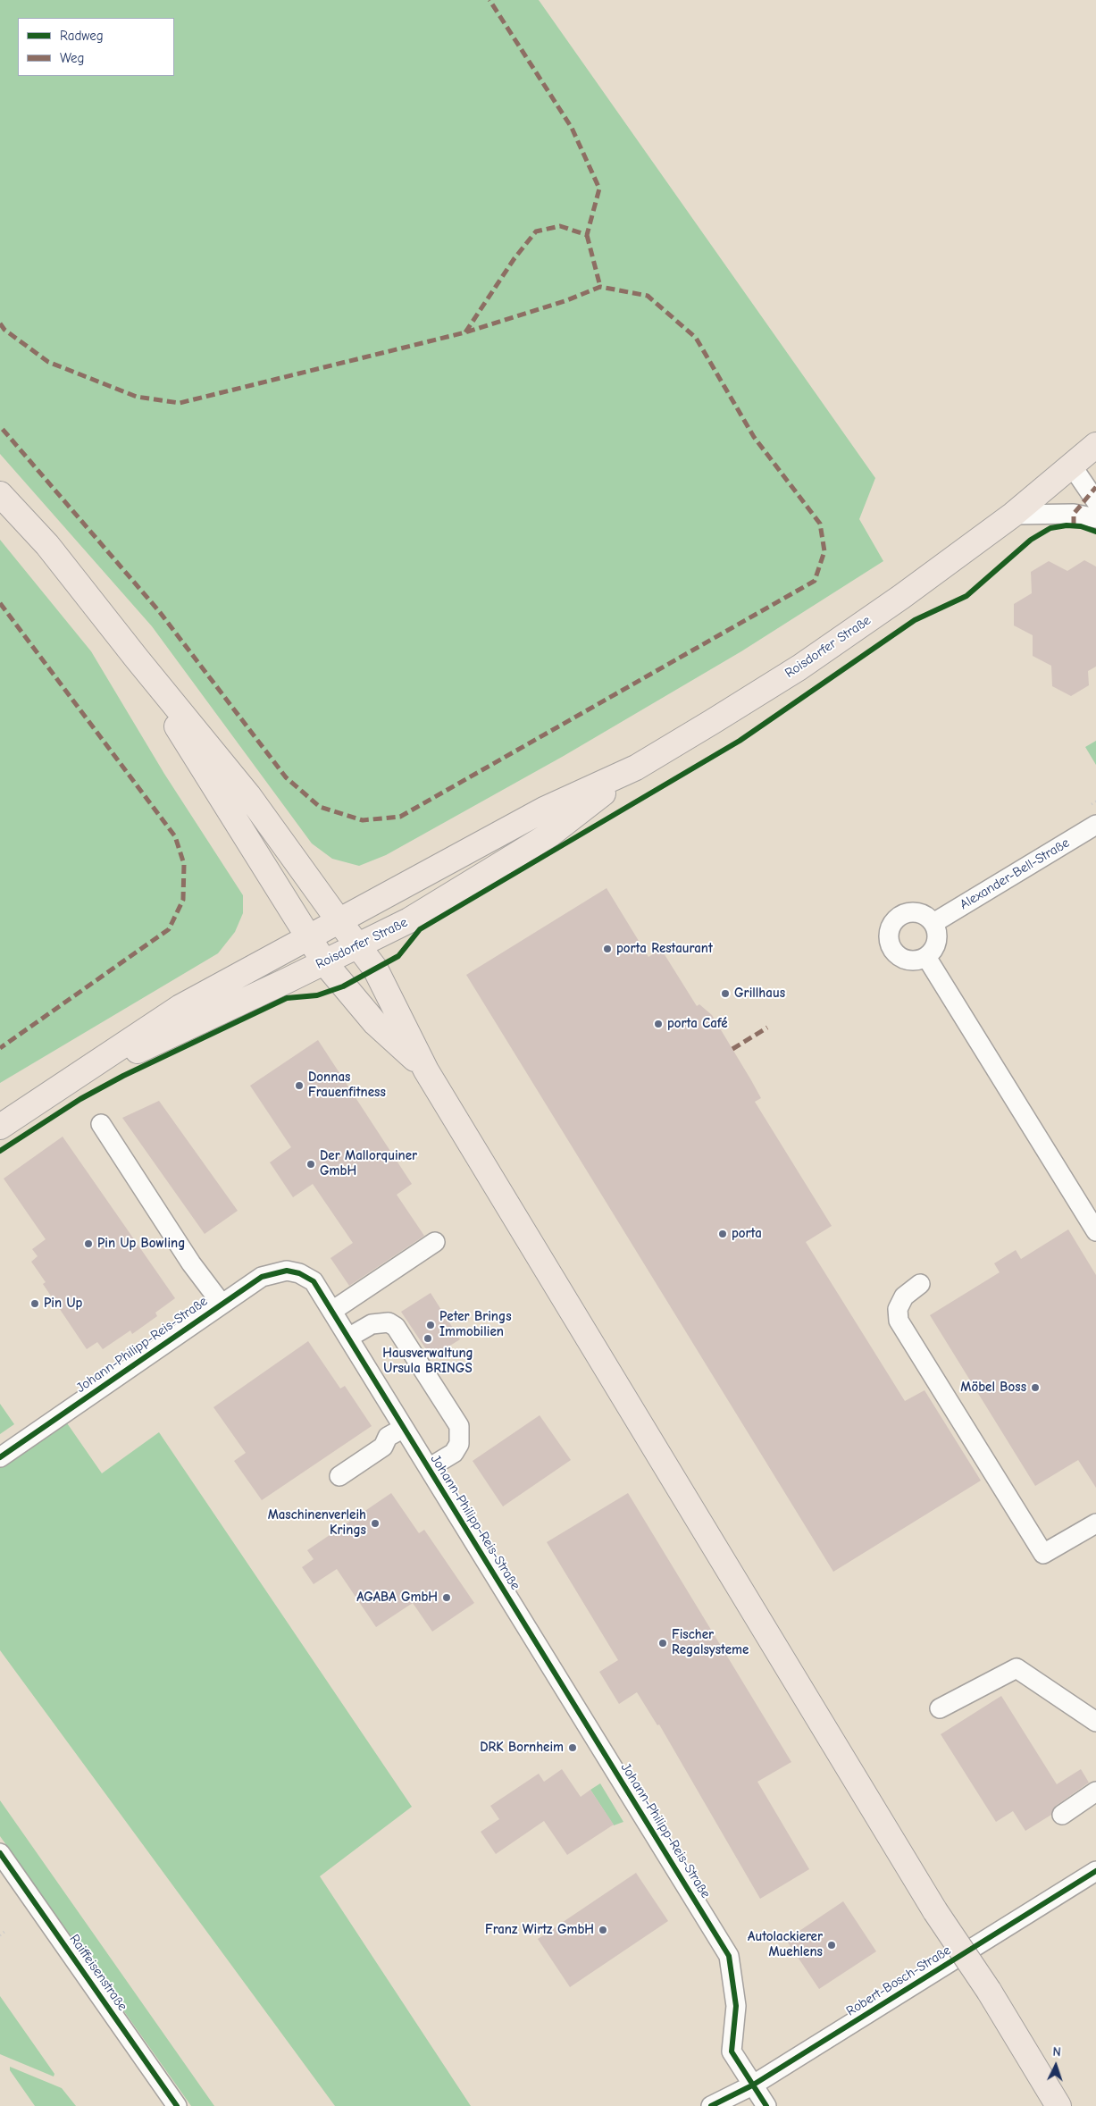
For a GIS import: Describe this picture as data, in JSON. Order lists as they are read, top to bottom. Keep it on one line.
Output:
{"streets":{"main road":["Roisdorfer Straße"],"street":["Alexander-Bell-Straße","Johann-Philipp-Reis-Straße","Raiffeisenstraße","Robert-Bosch-Straße"]},"crossings":[["Johann-Philipp-Reis-Straße","Robert-Bosch-Straße"]],"places":["porta Restaurant","Grillhaus","porta Café","Donnas Frauenfitness","Der Mallorquiner GmbH","porta","Pin Up Bowling","Pin Up","Peter Brings Immobilien","Hausverwaltung Ursula BRINGS","Möbel Boss","Maschinenverleih Krings","AGABA GmbH","Fischer Regalsysteme","DRK Bornheim","Franz Wirtz GmbH","Autolackierer Muehlens"],"legend":["Radweg","Weg"],"north":"top"}
